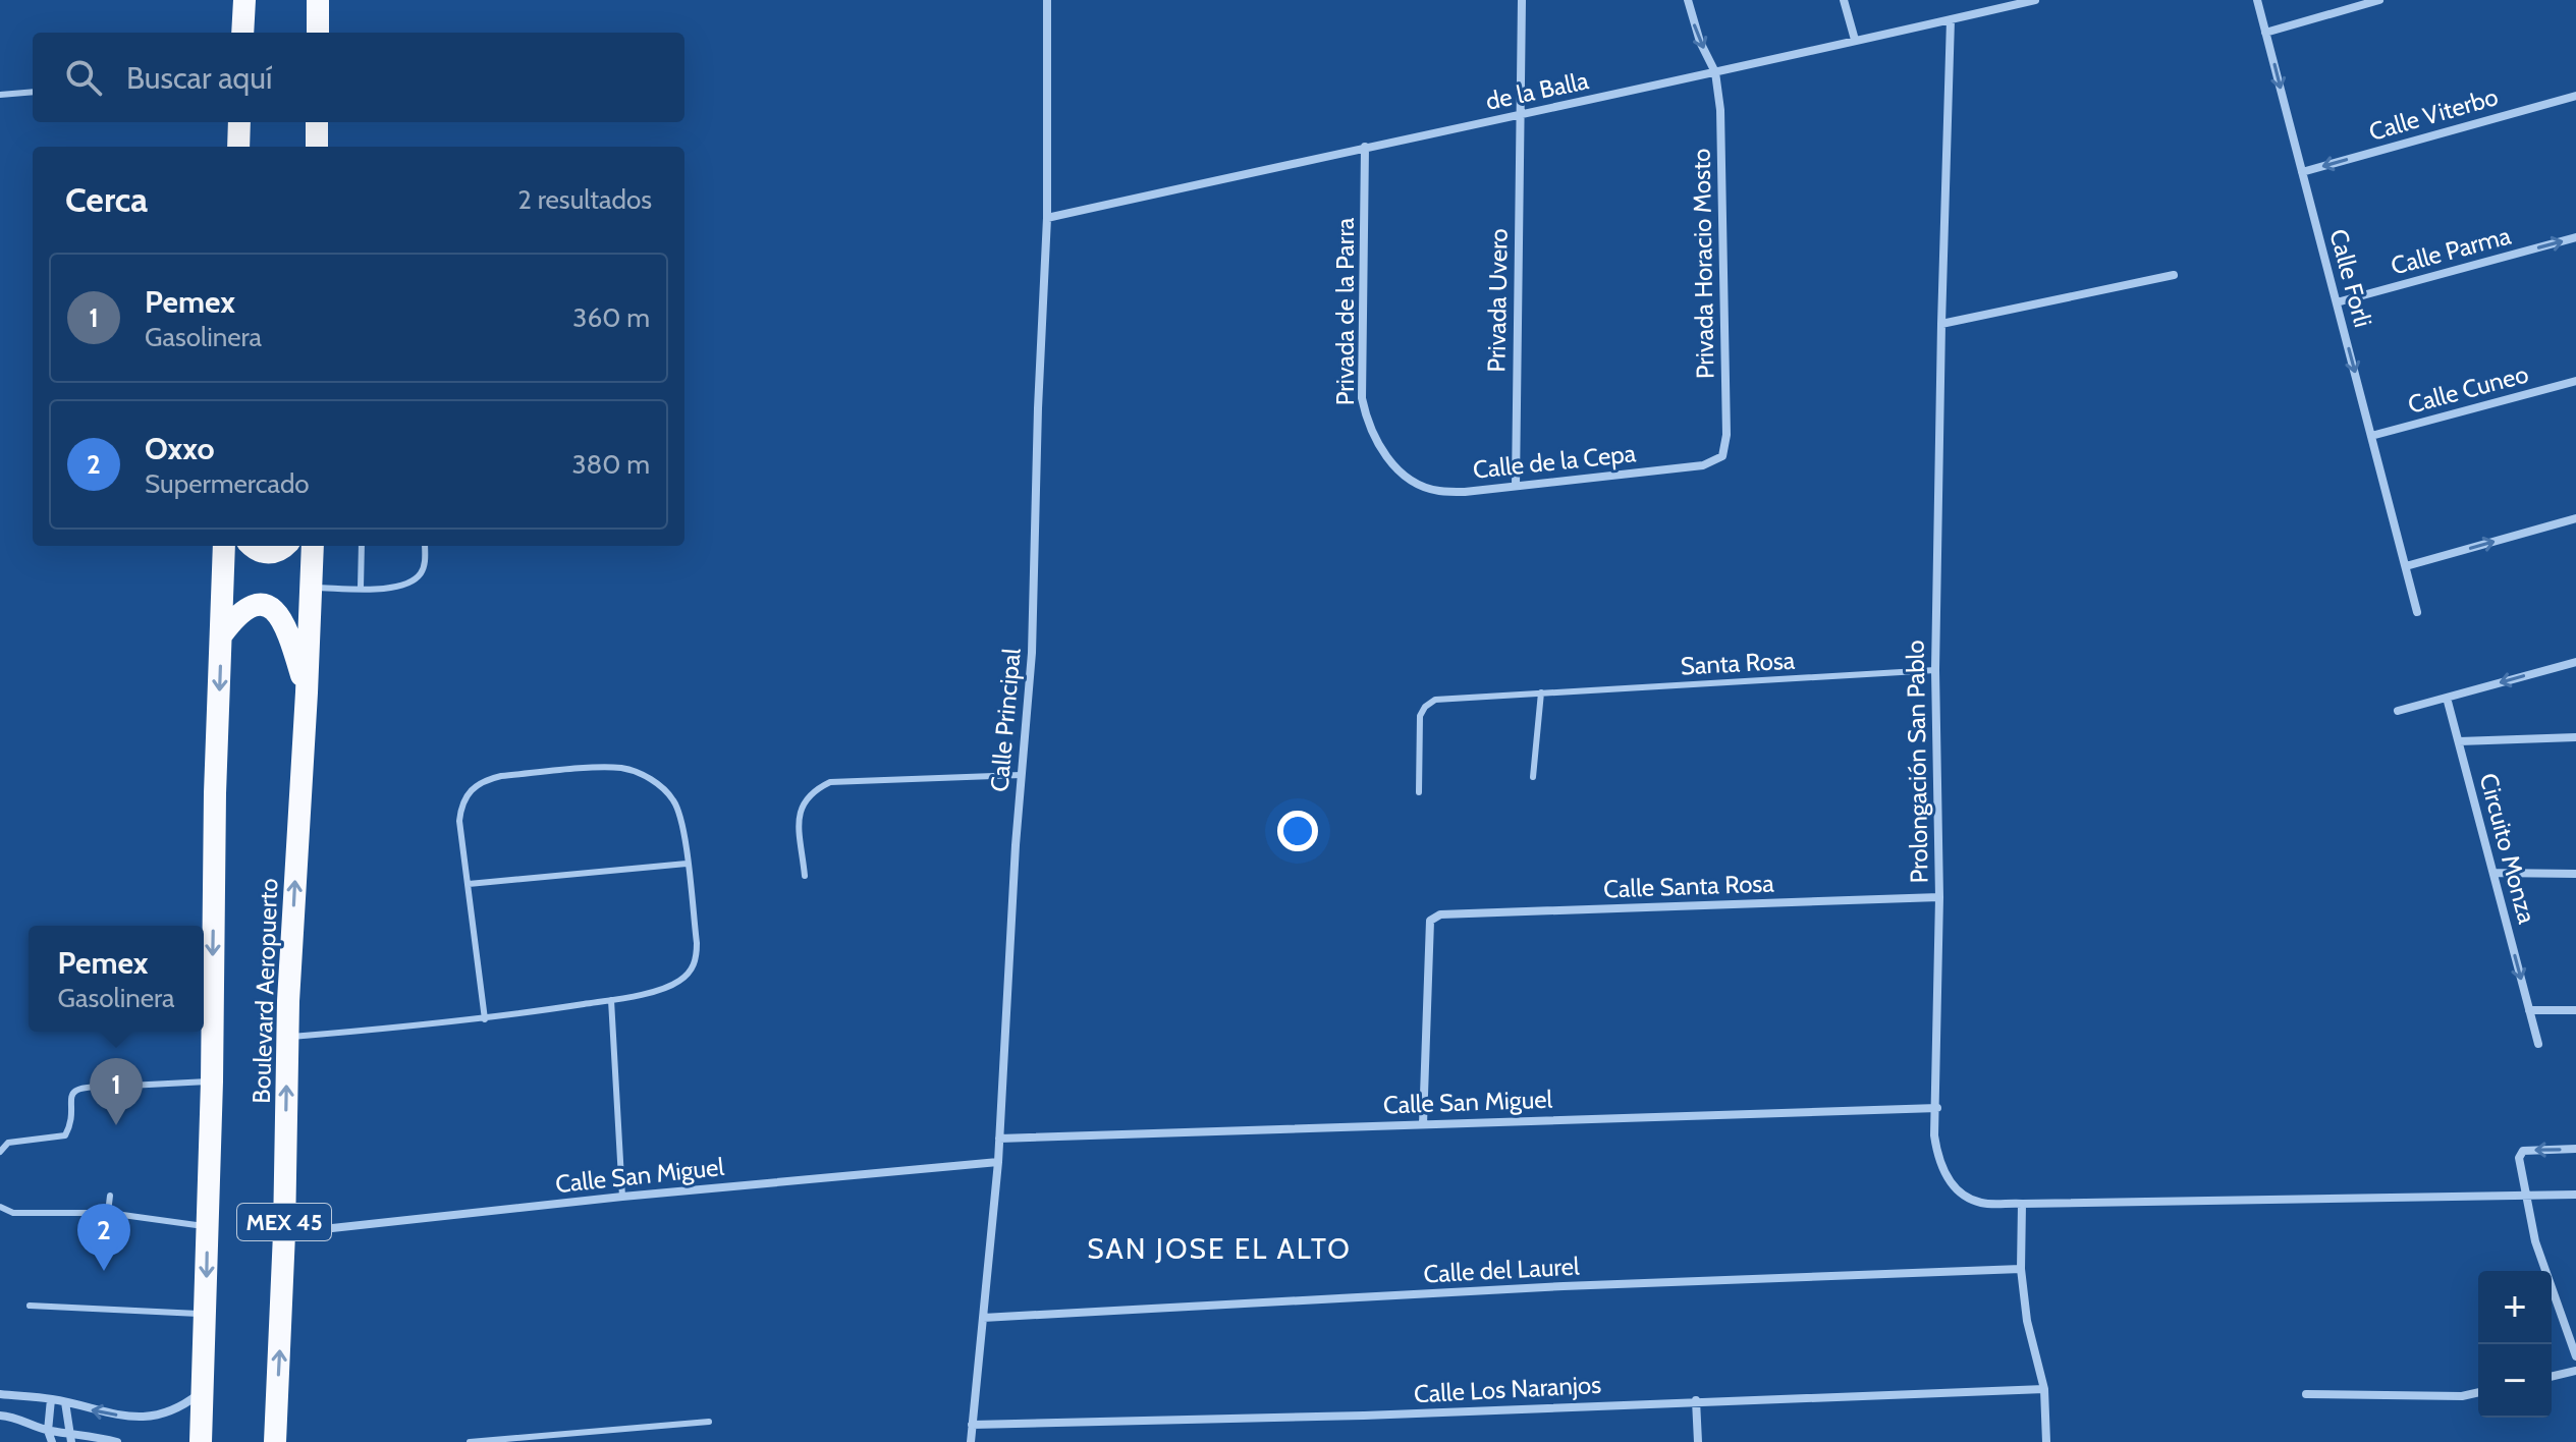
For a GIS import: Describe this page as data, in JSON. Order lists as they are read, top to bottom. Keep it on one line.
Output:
{"streets":{"highway":["Boulevard Aeropuerto","MEX 45"],"street":["de la Balla","Calle Viterbo","Calle Parma","Privada Horacio Mosto","Calle Forli","Privada Uvero","Privada de la Parra","Calle Cuneo","Calle de la Cepa","Calle Principal","Prolongación San Pablo","Circuito Monza","Calle Santa Rosa","Calle San Miguel","Calle del Laurel","Calle Los Naranjos"],"lane":["Santa Rosa"]},"crossings":[["de la Balla","Privada Horacio Mosto"],["de la Balla","Privada Uvero"],["de la Balla","Privada de la Parra"],["de la Balla","Calle Principal"],["de la Balla","Prolongación San Pablo"],["Calle Viterbo","Calle Forli"],["Calle Parma","Calle Forli"],["Privada Horacio Mosto","Calle de la Cepa"],["Calle Forli","Calle Cuneo"],["Privada Uvero","Calle de la Cepa"],["Privada de la Parra","Calle de la Cepa"],["Santa Rosa","Prolongación San Pablo"],["Calle Principal","Calle San Miguel"],["Calle Principal","Calle del Laurel"],["Calle Principal","Calle Los Naranjos"],["Prolongación San Pablo","Calle Santa Rosa"],["Prolongación San Pablo","Calle San Miguel"],["Calle Santa Rosa","Calle San Miguel"],["Boulevard Aeropuerto","Calle San Miguel"]],"one_way":["Calle Viterbo","Calle Parma","Calle Forli","Circuito Monza"],"districts":["SAN JOSE EL ALTO"],"page":{"search":"Buscar aquí","heading":["Cerca","2 resultados"],"list":[{"mark":"1","name":"Pemex","note":"Gasolinera","value":"360 m"},{"mark":"2","name":"Oxxo","note":"Supermercado","value":"380 m"}],"popup":["Pemex","Gasolinera"],"pins":["1","2"],"map_buttons":["+","−"]}}
